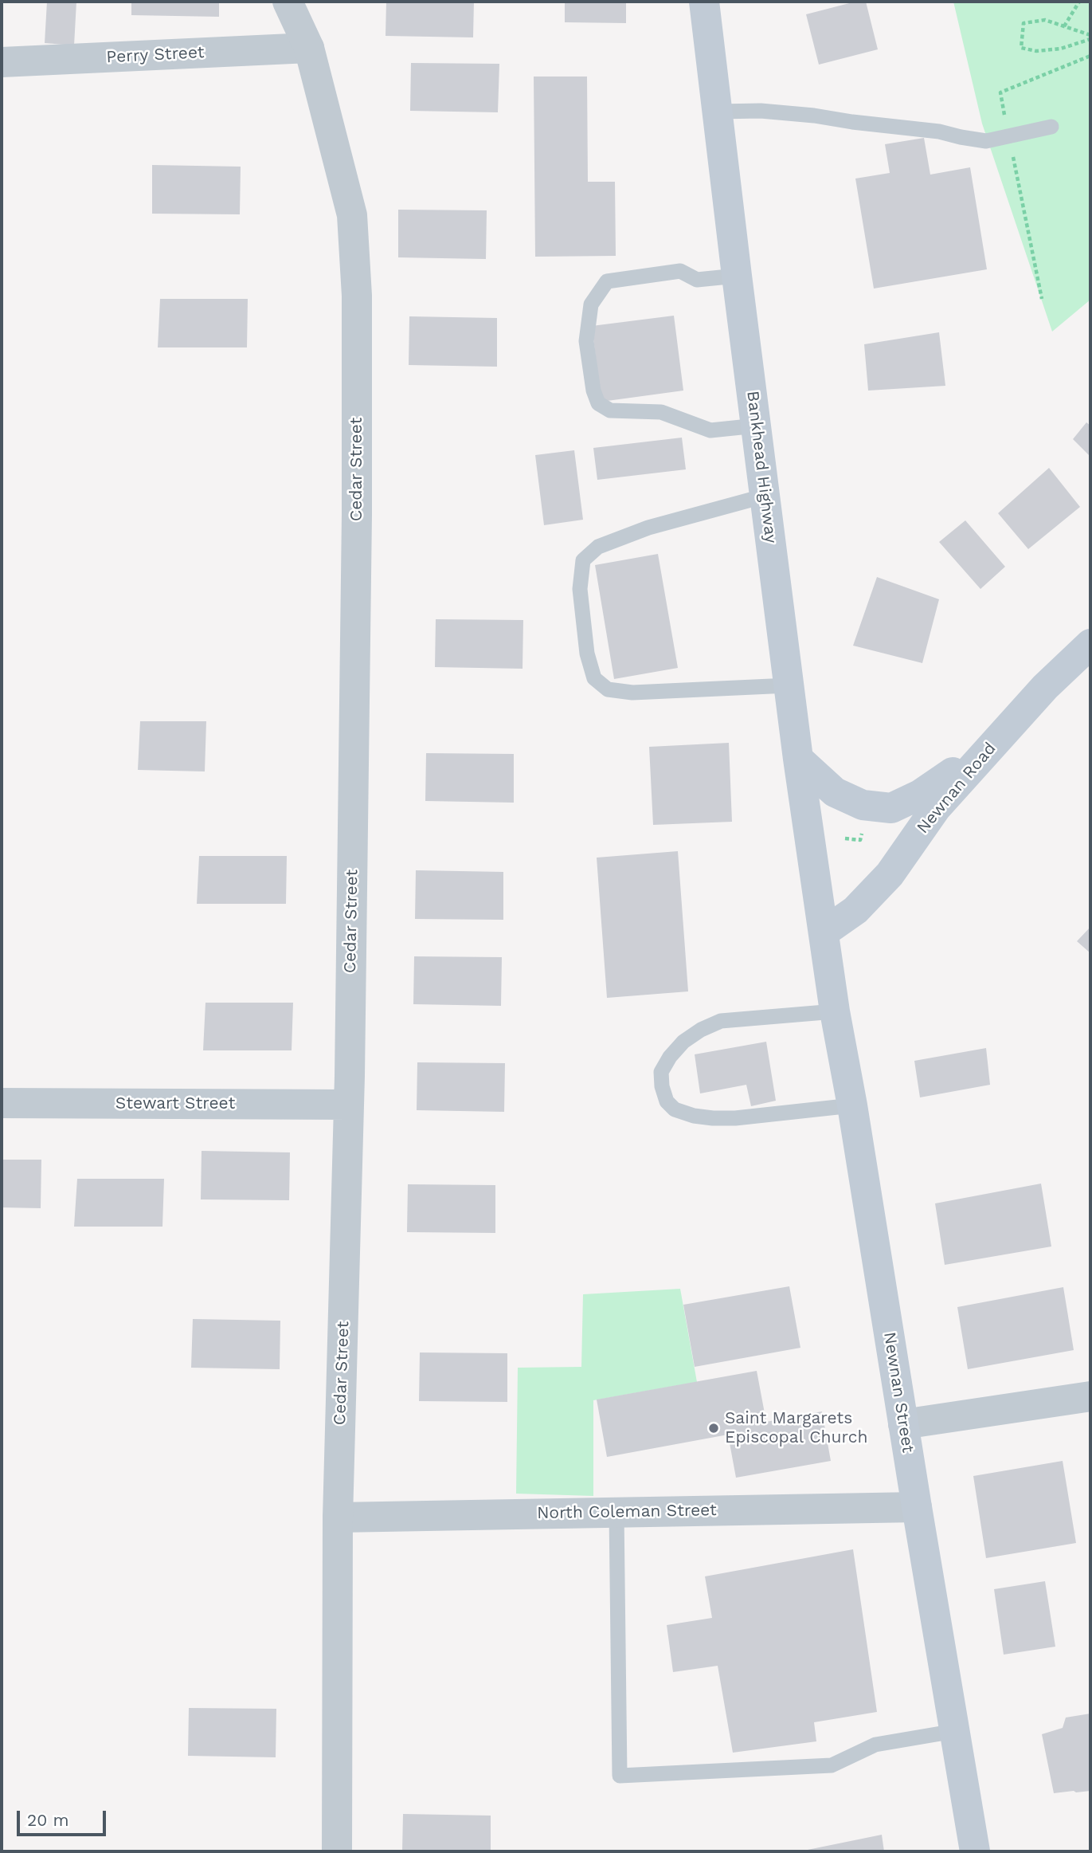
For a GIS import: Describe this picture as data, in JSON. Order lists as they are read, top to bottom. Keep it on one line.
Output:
{"streets":{"main road":["Bankhead Highway","Newnan Road","Newnan Street"],"street":["Perry Street","Cedar Street","Stewart Street","North Coleman Street"]},"crossings":[["Perry Street","Cedar Street"],["Bankhead Highway","Newnan Road"],["Bankhead Highway","Newnan Street"],["Cedar Street","Stewart Street"],["Cedar Street","North Coleman Street"],["Newnan Road","Newnan Street"],["Newnan Street","North Coleman Street"]],"places":["Saint Margarets Episcopal Church"],"scale_bar":"20 m"}
